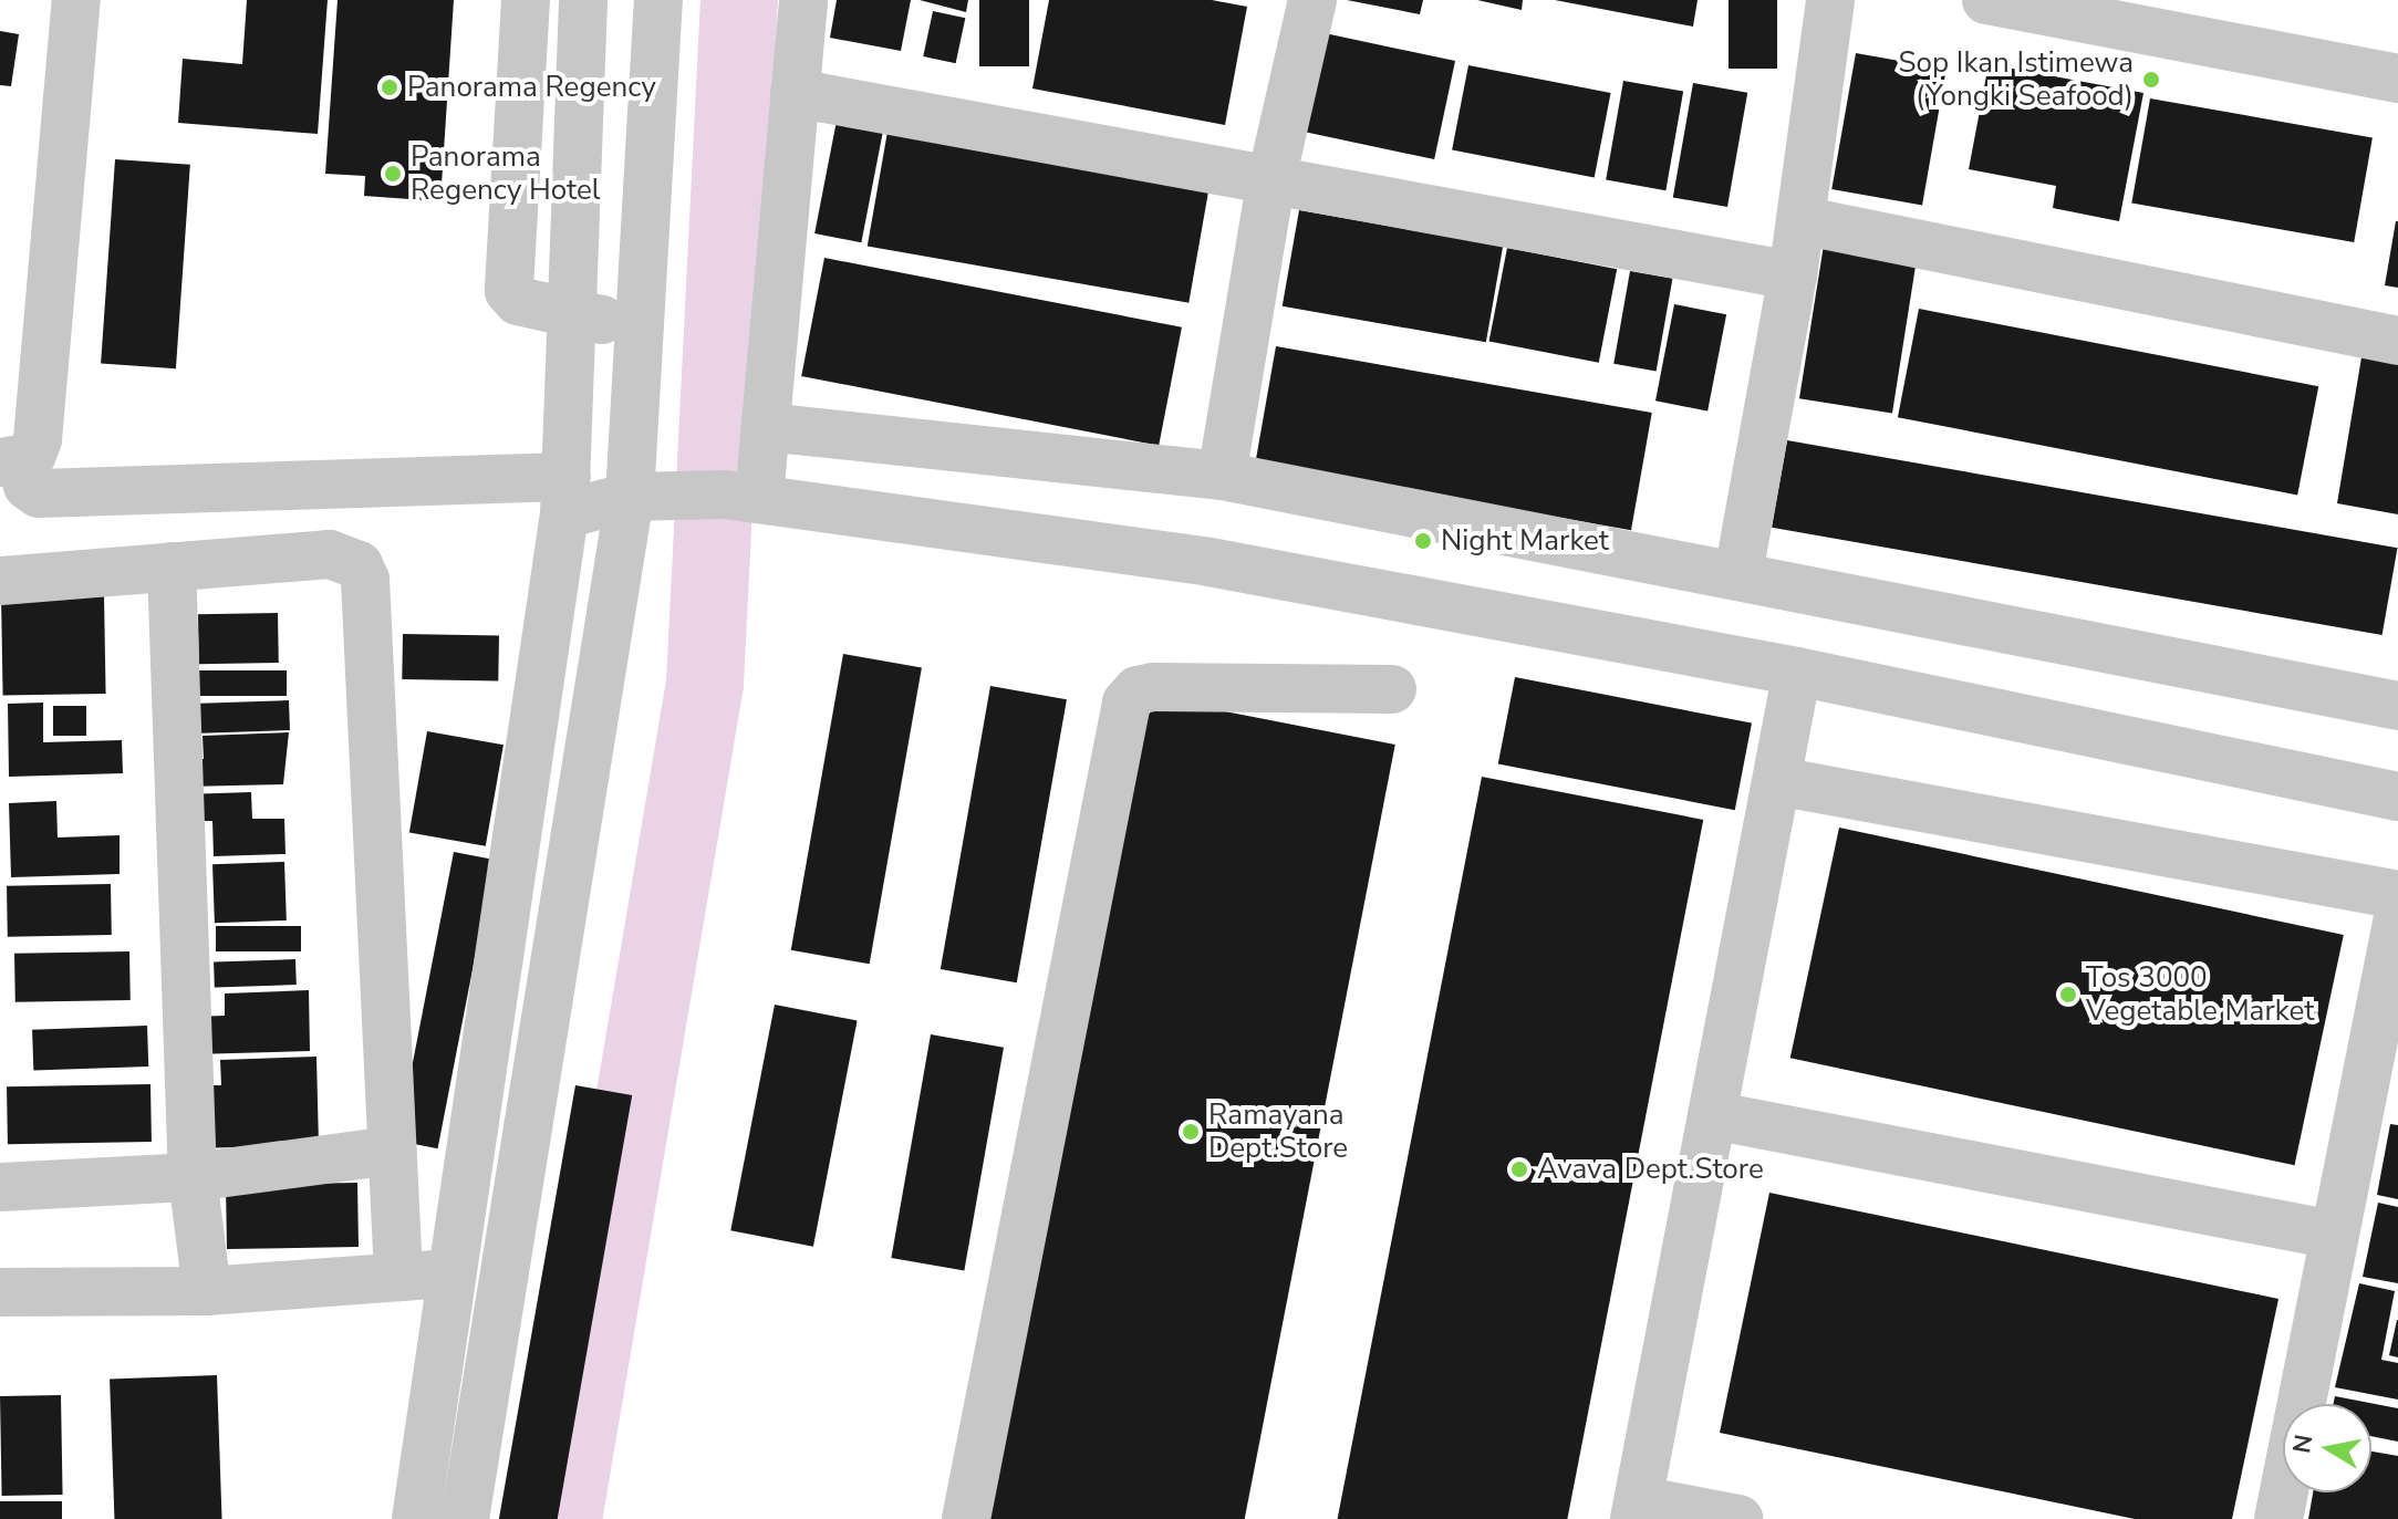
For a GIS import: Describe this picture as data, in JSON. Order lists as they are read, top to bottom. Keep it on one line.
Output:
{"places":["Sop Ikan Istimewa (Yongki Seafood)","Panorama Regency","Panorama Regency Hotel","Night Market","Tos 3000 Vegetable Market","Ramayana Dept.Store","Avava Dept.Store"],"north":"left"}
